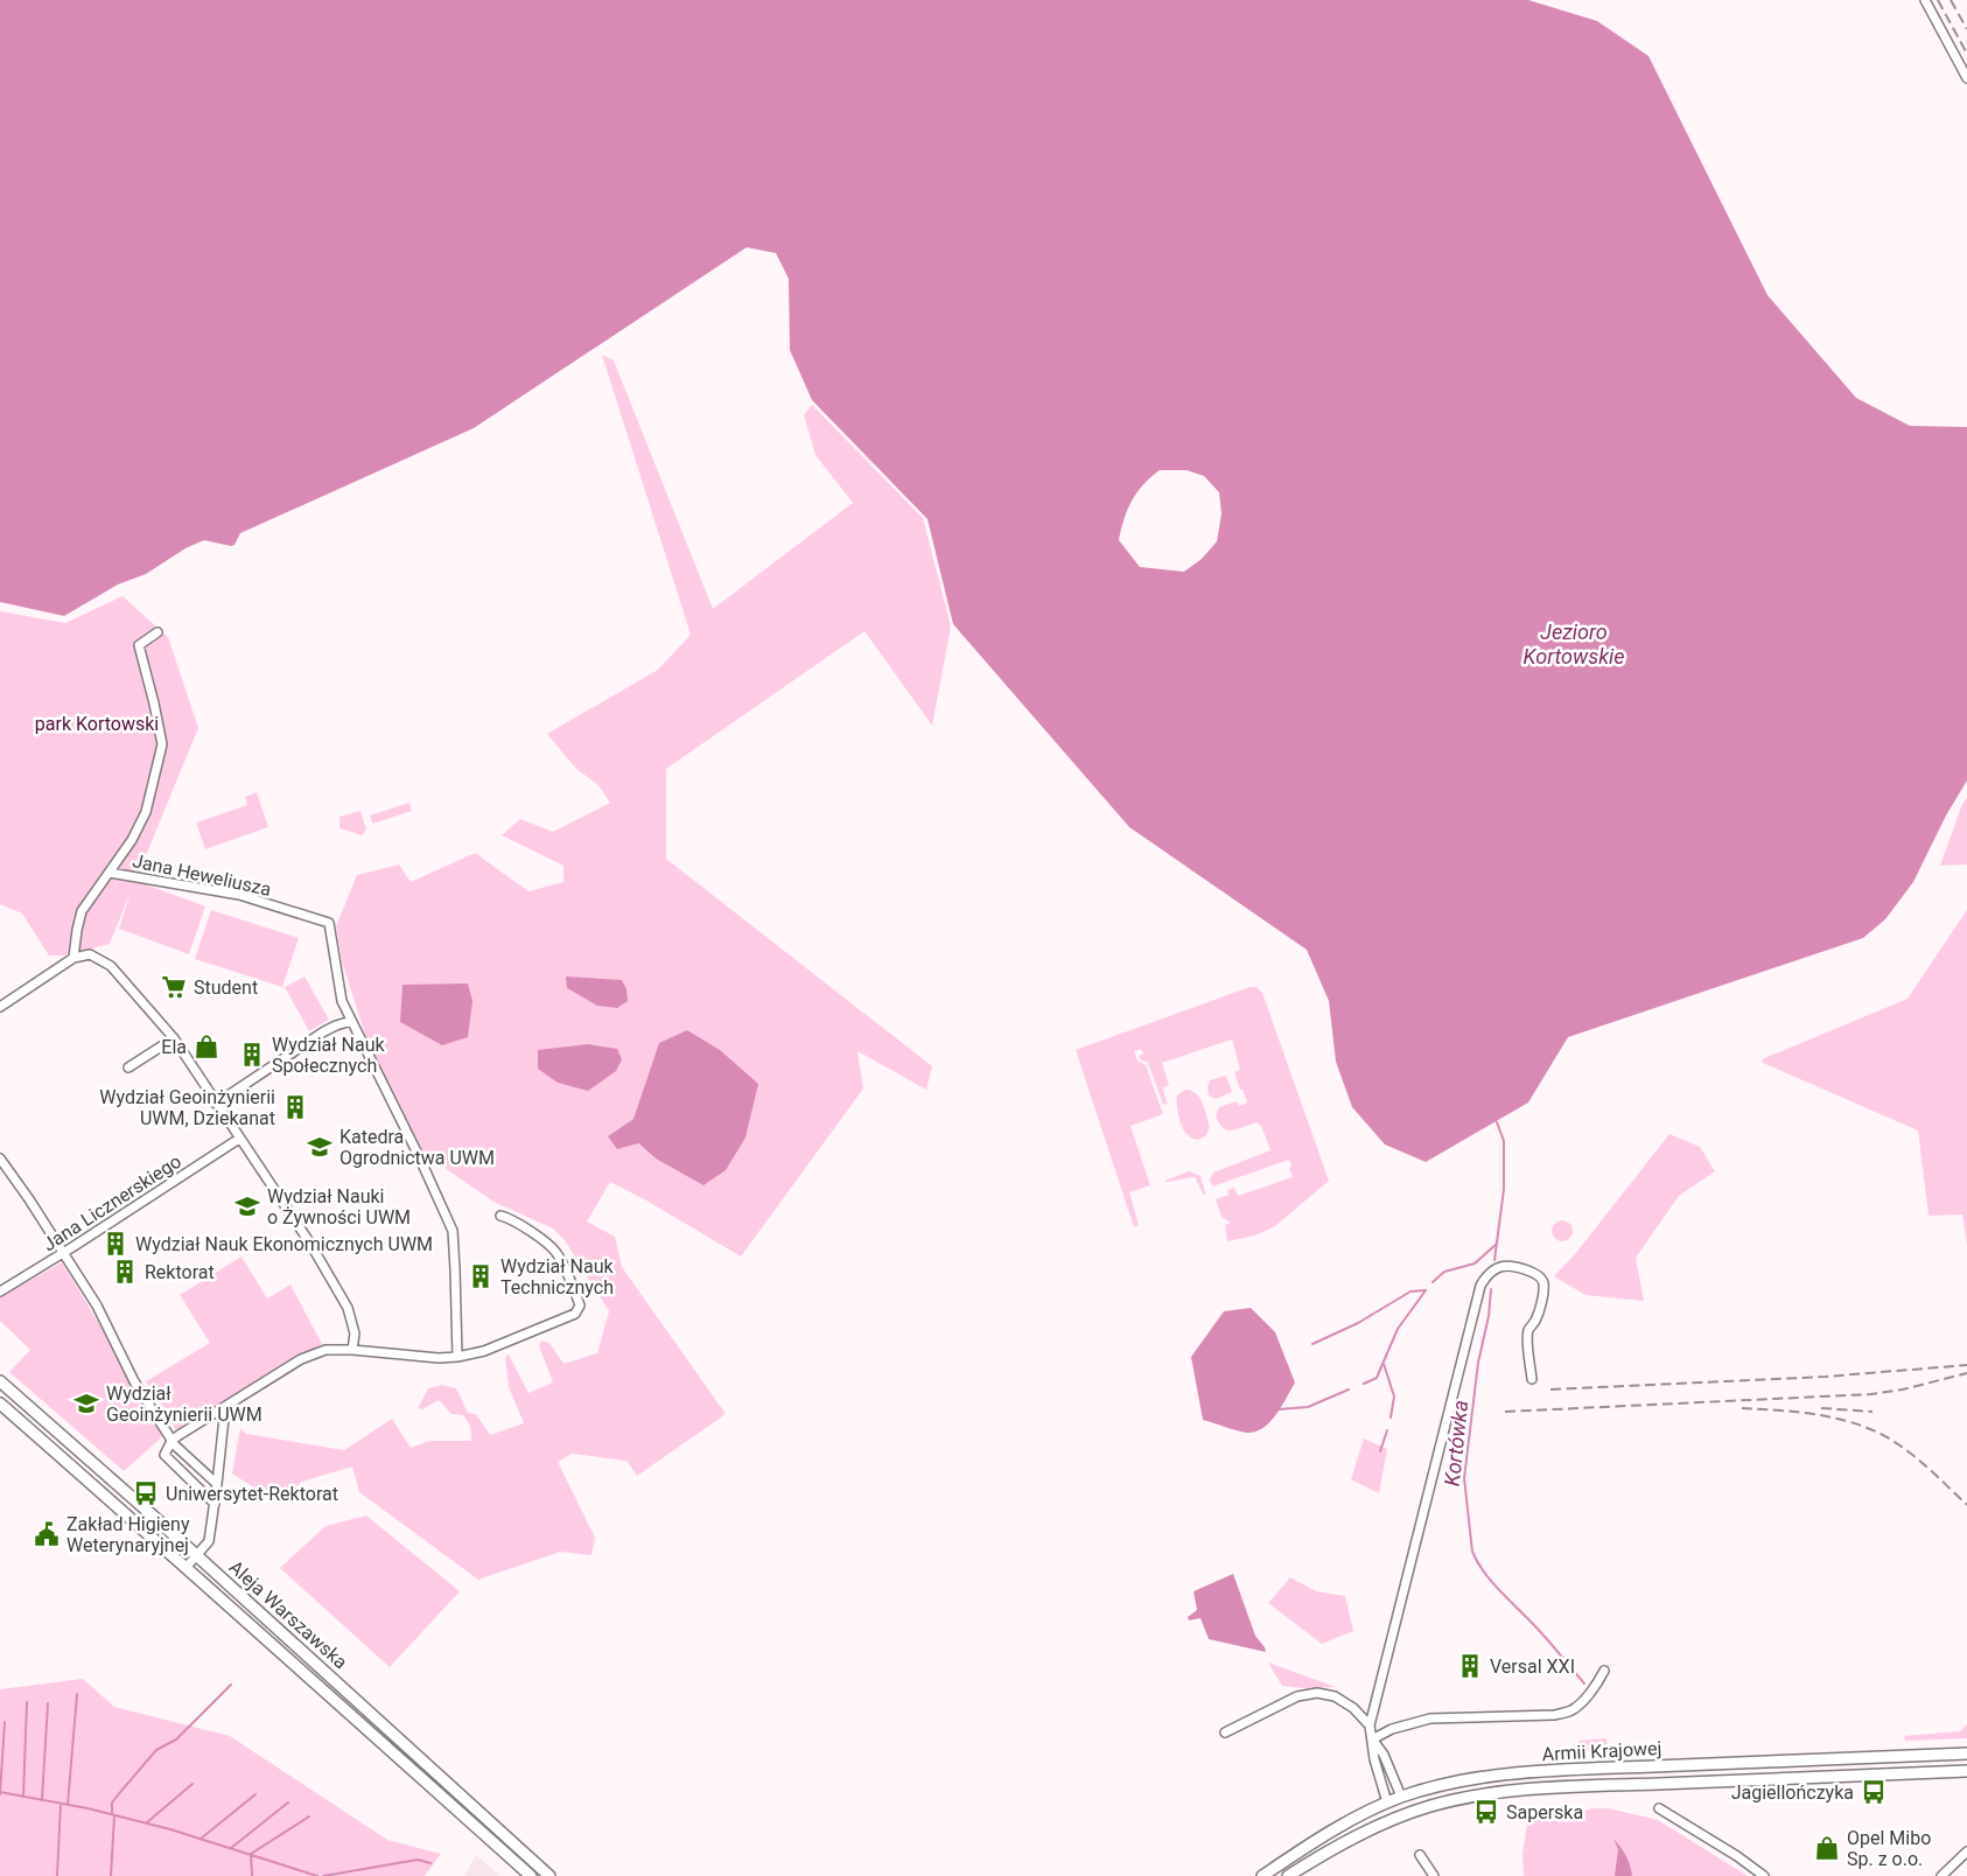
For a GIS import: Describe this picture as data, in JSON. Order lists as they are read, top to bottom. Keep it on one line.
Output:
{"streets":{"main road":["Aleja Warszawska","Armii Krajowej"],"street":["Jana Heweliusza","Jana Licznerskiego"]},"water":["Jezioro Kortowskie","Kortówka"],"parks":["park Kortowski"],"places":{"supermarket":["Student"],"shop":["Ela","Opel Mibo Sp. z o.o."],"building":["Wydział Nauk Społecznych","Wydział Geoinżynierii UWM, Dziekanat","Wydział Nauk Ekonomicznych UWM","Rektorat","Wydział Nauk Technicznych","Versal XXI"],"school or university":["Katedra Ogrodnictwa UWM","Wydział Nauki o Żywności UWM","Wydział Geoinżynierii UWM"],"bus stop":["Uniwersytet-Rektorat","Jagiellończyka","Saperska"],"public building":["Zakład Higieny Weterynaryjnej"]}}
